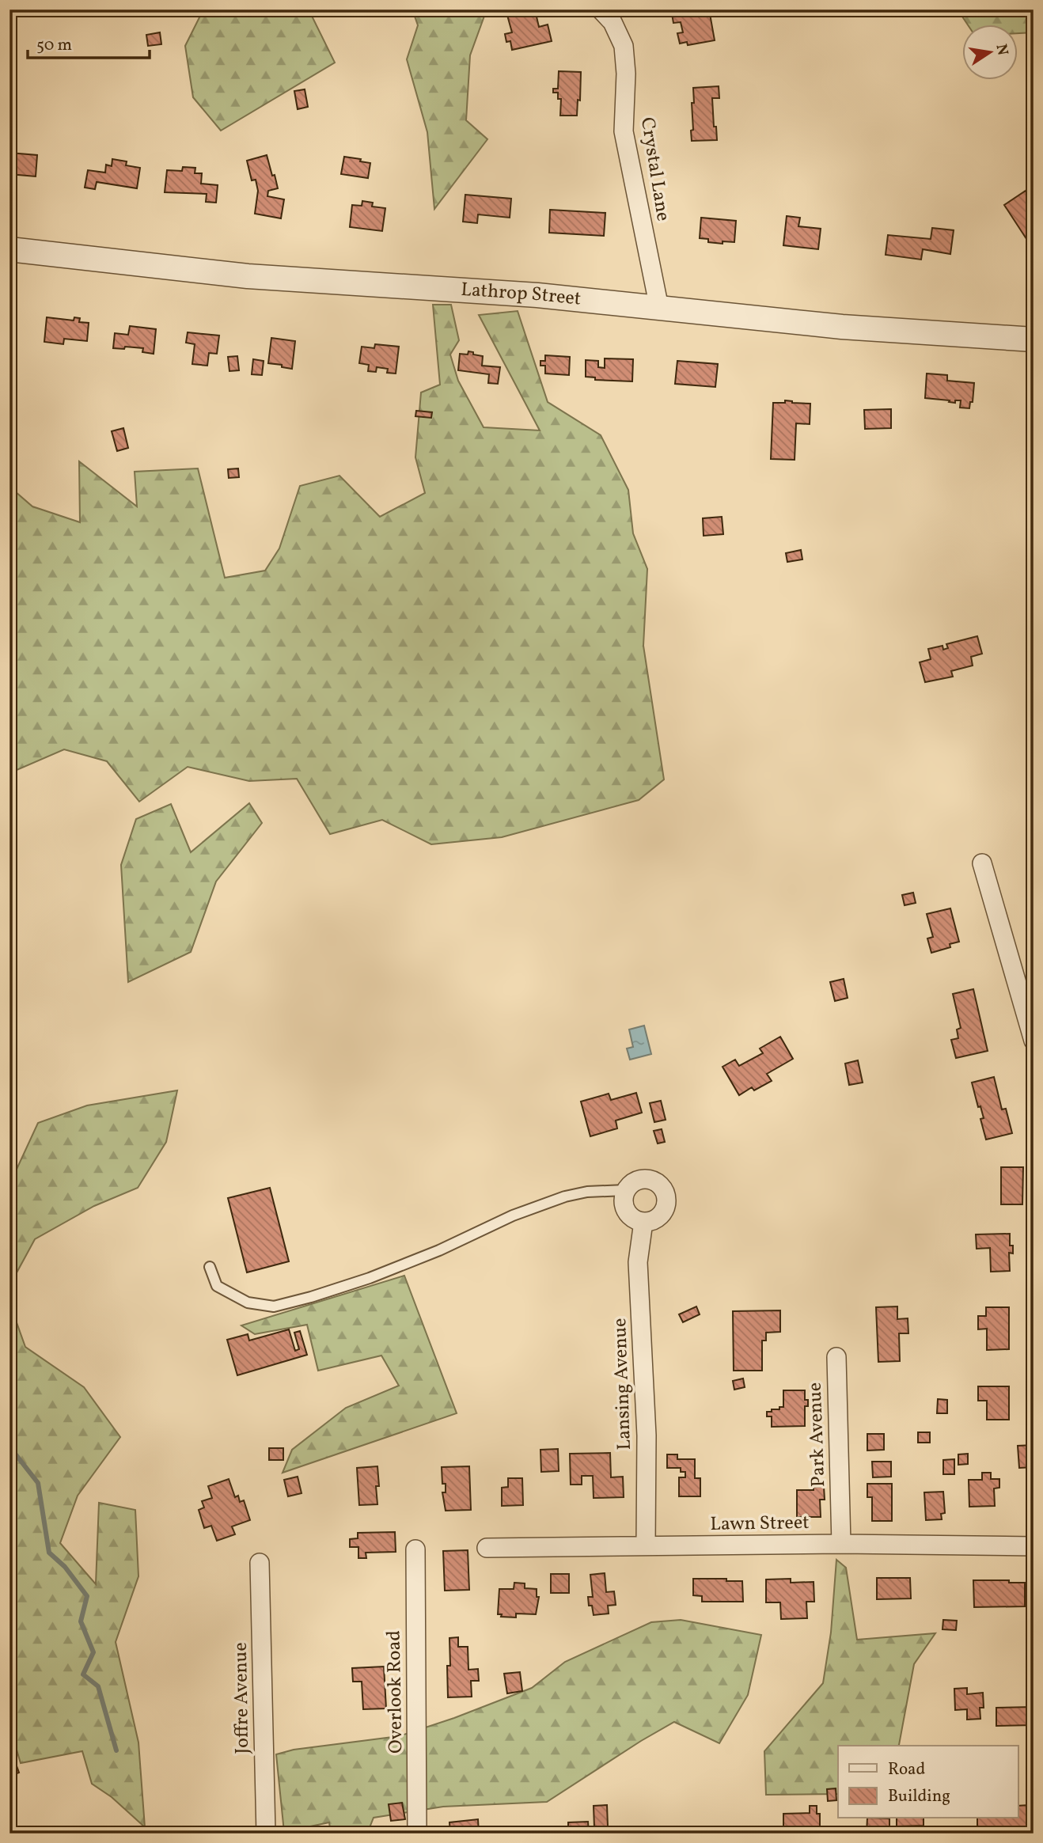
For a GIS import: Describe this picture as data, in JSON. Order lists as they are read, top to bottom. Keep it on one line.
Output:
{"streets":{"street":["Crystal Lane","Lathrop Street","Lansing Avenue","Park Avenue","Lawn Street","Overlook Road","Joffre Avenue"]},"crossings":[["Crystal Lane","Lathrop Street"],["Lansing Avenue","Lawn Street"],["Park Avenue","Lawn Street"]],"legend":["Road","Building"],"scale_bar":"50 m","north":"right"}
